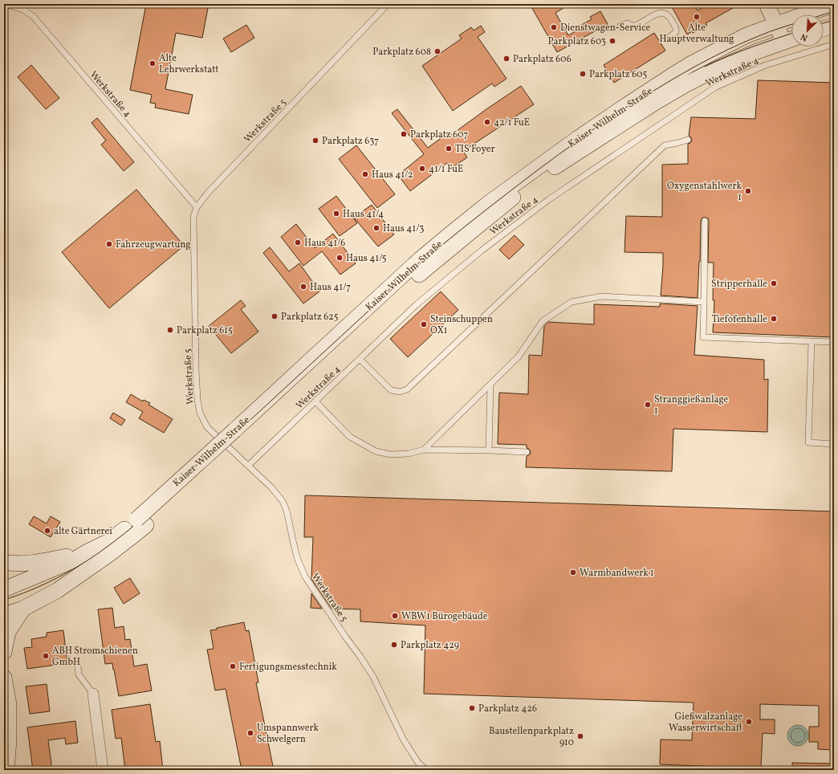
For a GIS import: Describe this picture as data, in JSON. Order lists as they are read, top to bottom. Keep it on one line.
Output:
{"streets":{"main road":["Kaiser-Wilhelm-Straße"],"lane":["Werkstraße 4","Werkstraße 5"]},"crossings":[["Werkstraße 4","Werkstraße 5"]],"places":["Alte Hauptverwaltung","Dienstwagen-Service","Parkplatz 603","Parkplatz 608","Parkplatz 606","Alte Lehrwerkstatt","Parkplatz 605","42/1 FuE","Parkplatz 607","Parkplatz 637","TIS Foyer","41/1 FuE","Haus 41/2","Oxygenstahlwerk 1","Haus 41/4","Haus 41/3","Haus 41/6","Fahrzeugwartung","Haus 41/5","Stripperhalle","Haus 41/7","Parkplatz 625","Tiefofenhalle","Steinschuppen OX1","Parkplatz 615","Stranggießanlage 1","alte Gärtnerei","Warmbandwerk 1","WBW1 Bürogebäude","Parkplatz 429","ABH Stromschienen GmbH","Fertigungsmesstechnik","Parkplatz 426","Gießwalzanlage Wasserwirtschaft","Umspannwerk Schwelgern","Baustellenparkplatz 910"],"north":"bottom left"}
